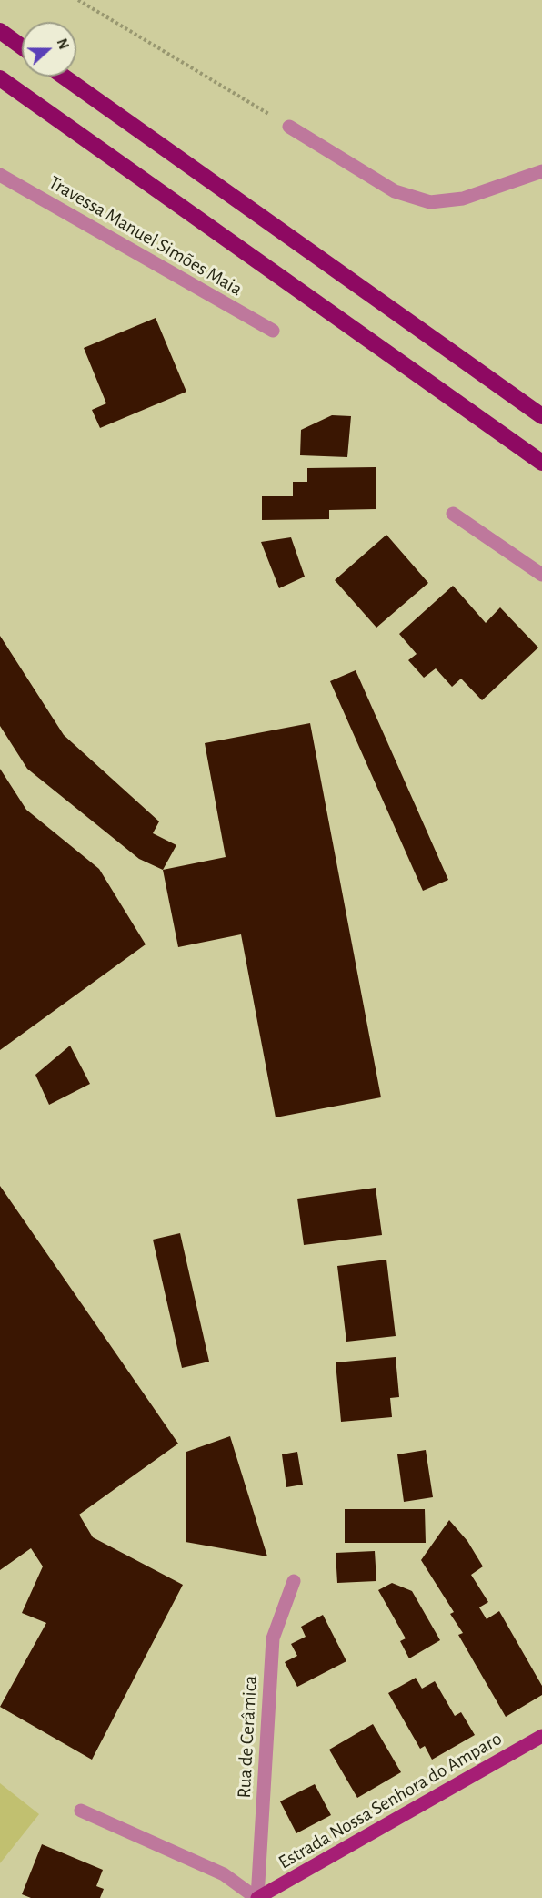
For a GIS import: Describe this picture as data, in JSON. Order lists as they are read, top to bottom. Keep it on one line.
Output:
{"streets":{"main road":["Estrada Nossa Senhora do Amparo"],"street":["Travessa Manuel Simões Maia","Rua de Cerâmica"]},"crossings":[["Rua de Cerâmica","Estrada Nossa Senhora do Amparo"]],"north":"right"}
